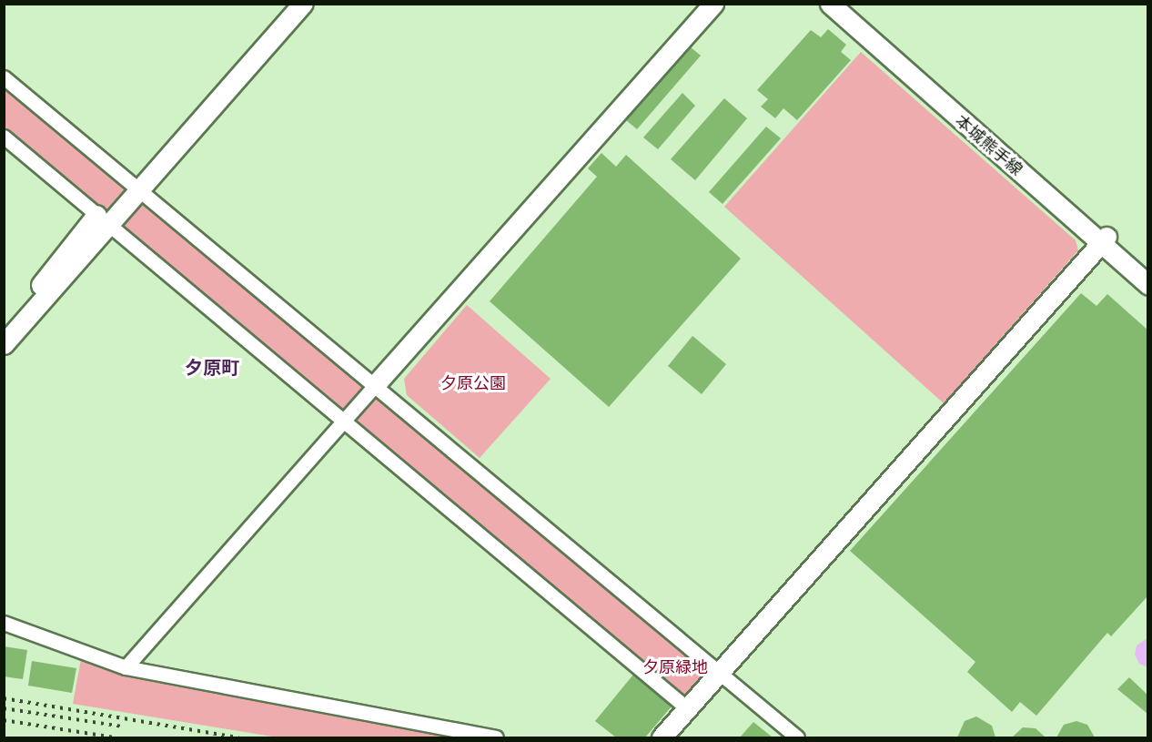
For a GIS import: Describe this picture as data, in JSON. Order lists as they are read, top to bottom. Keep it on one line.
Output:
{"streets":{"street":["本城熊手線"]},"districts":["夕原町"],"parks":["夕原公園","夕原緑地"]}
